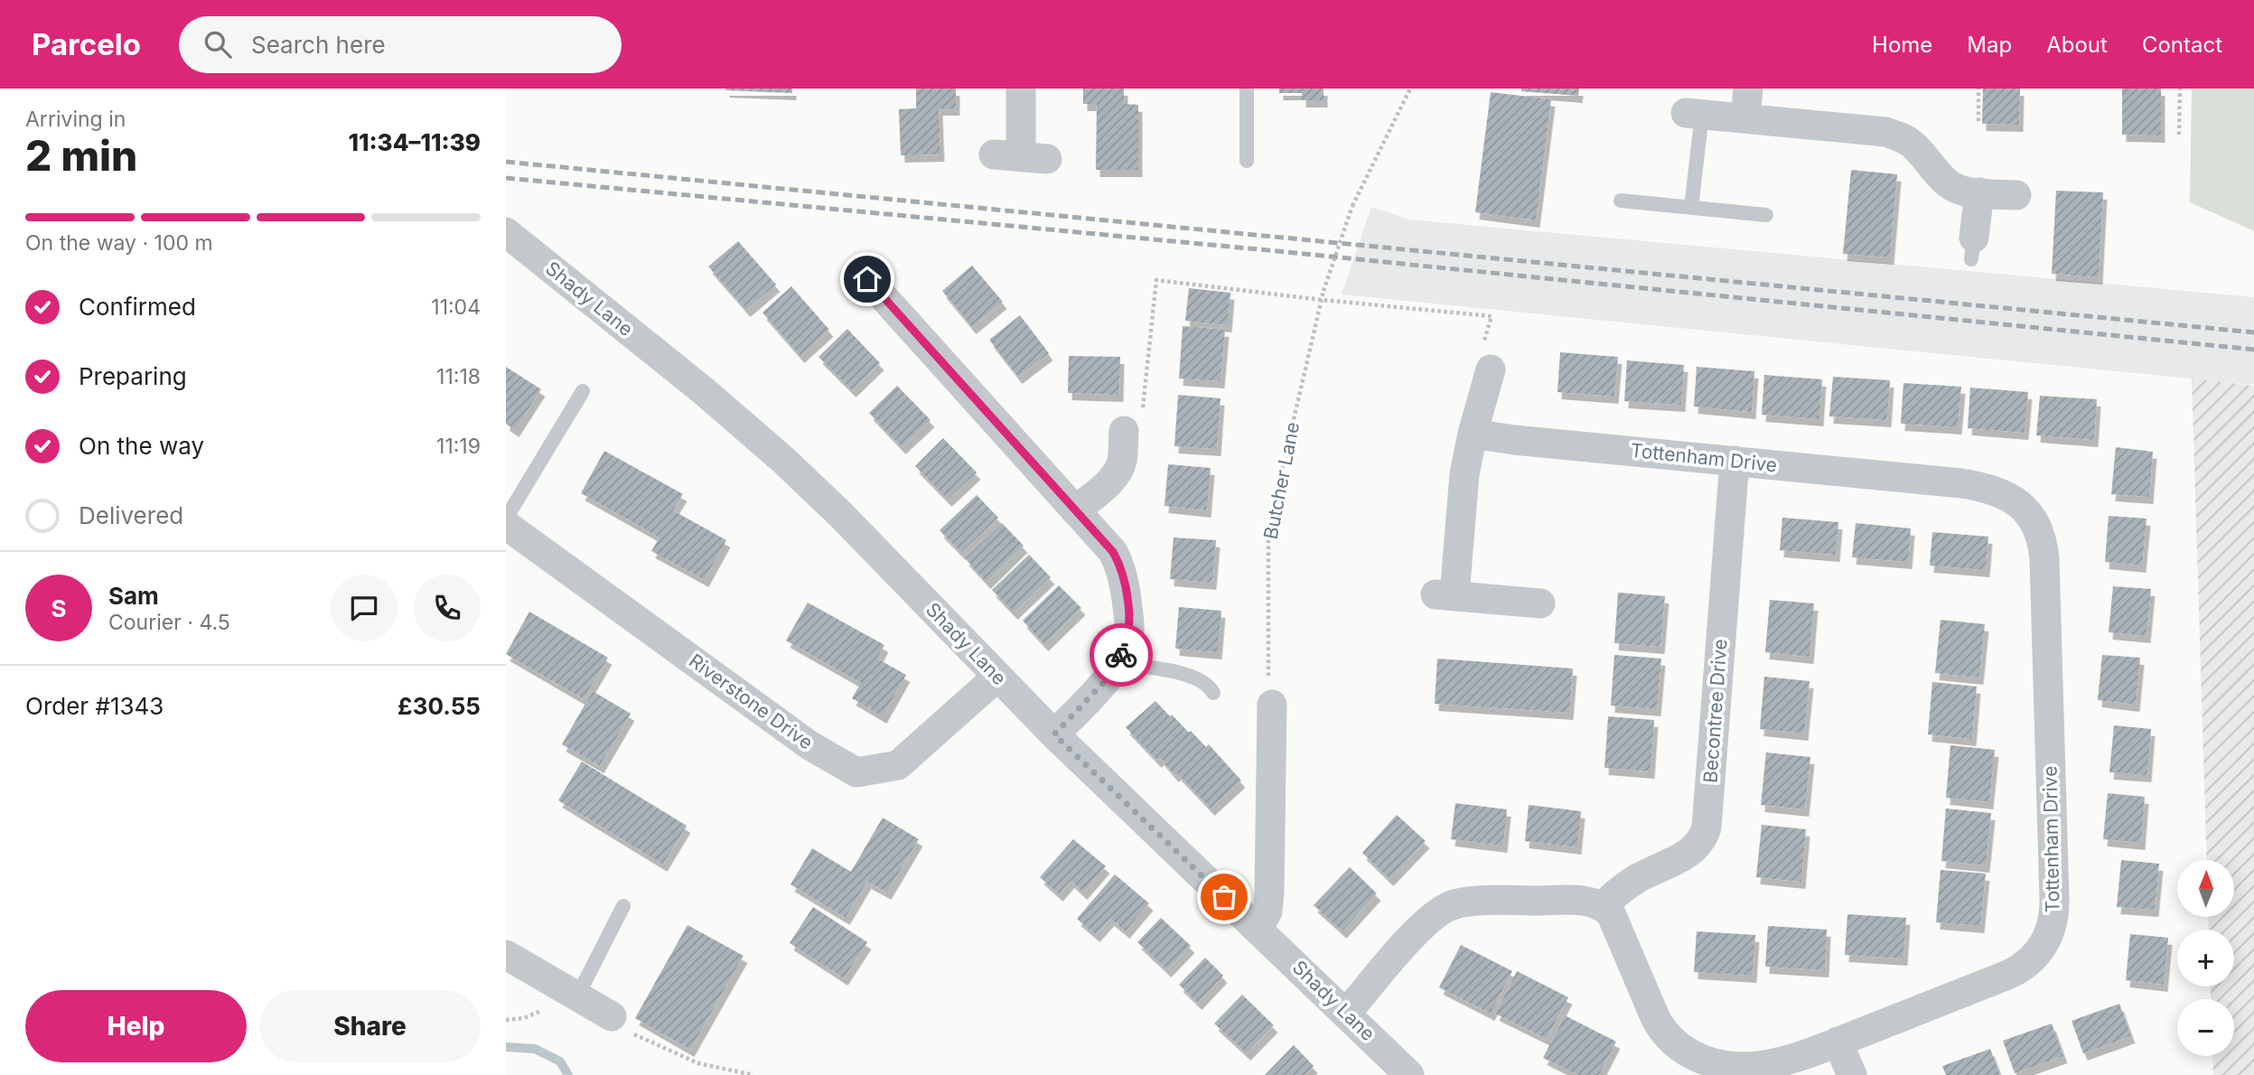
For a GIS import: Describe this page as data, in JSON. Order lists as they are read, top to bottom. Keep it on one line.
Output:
{"streets":{"street":["Shady Lane","Tottenham Drive","Riverstone Drive","Becontree Drive"],"path":["Butcher Lane"]},"crossings":[["Shady Lane","Riverstone Drive"],["Tottenham Drive","Becontree Drive"]],"north":"top","page":{"header":"Parcelo","search":"Search here","nav":["Home","Map","About","Contact"],"heading":["2 min","Arriving in","11:34–11:39"],"panel":["Sam","Courier · 4.5","Order #1343","£30.55"],"bar":"On the way · 100 m","list":[["Confirmed","11:04"],["Preparing","11:18"],["On the way","11:19"],"Delivered"],"round":"S","map_buttons":["+","−"],"buttons":["Help","Share"]}}
